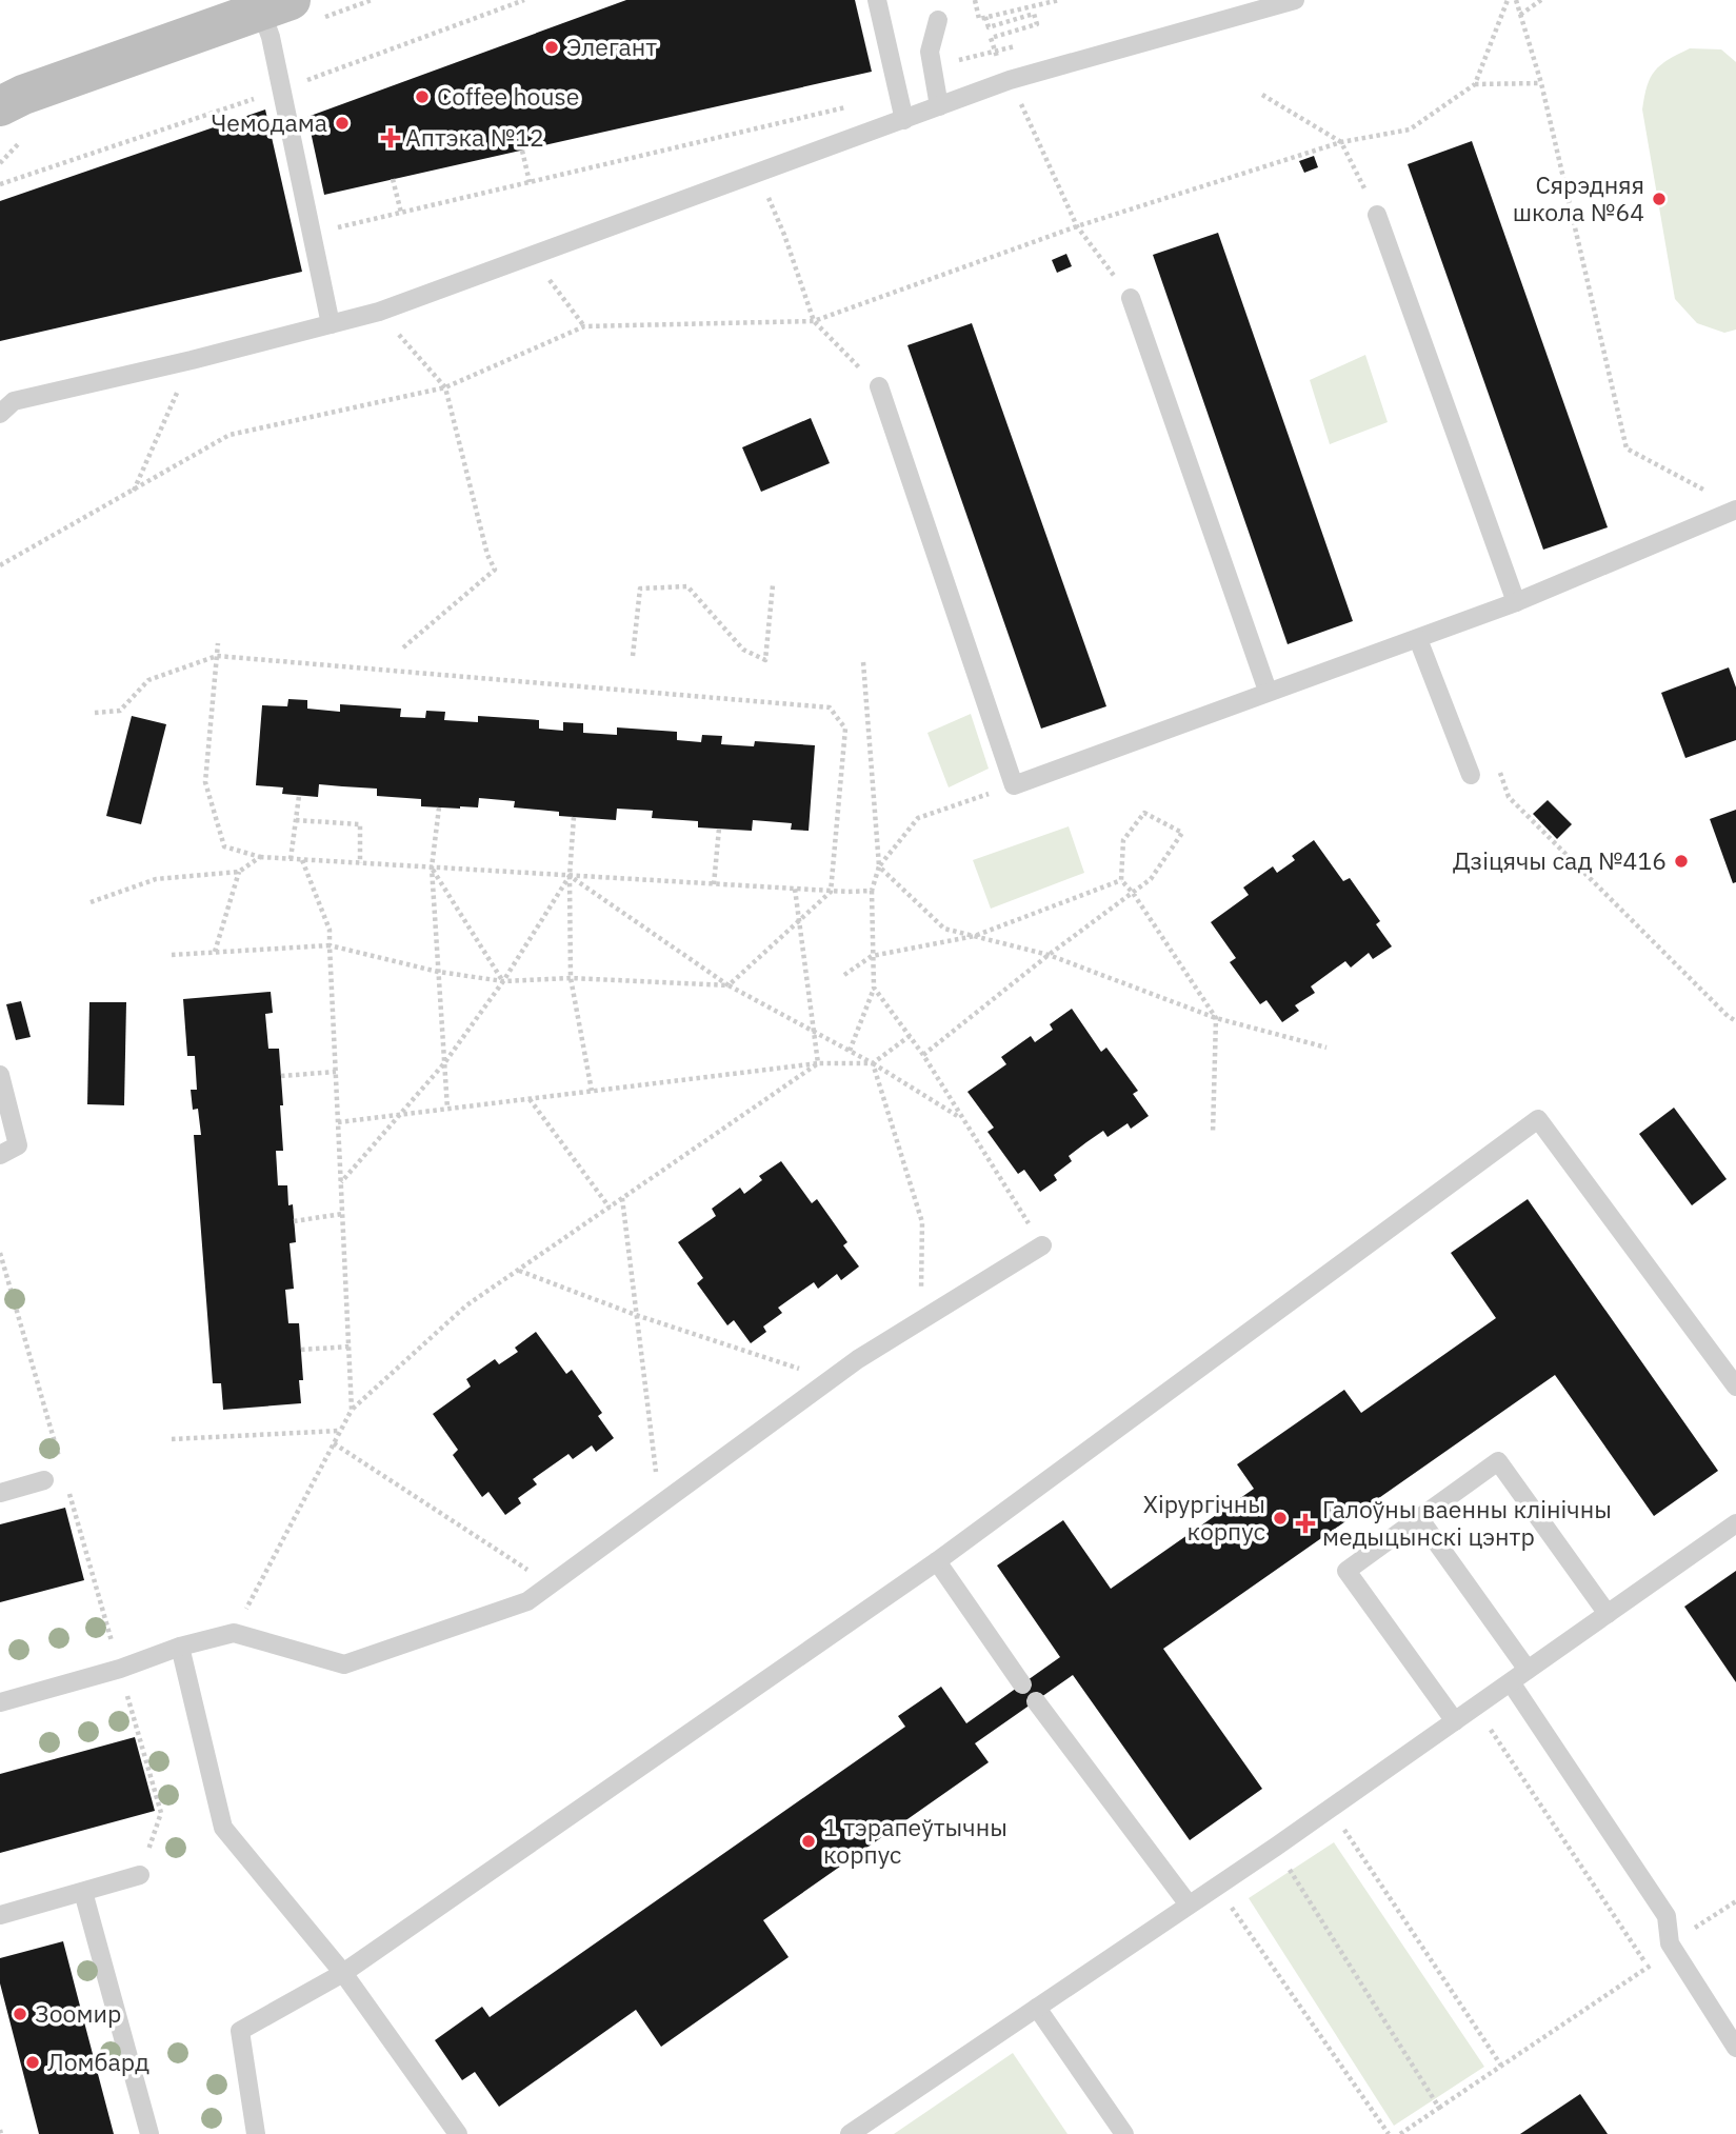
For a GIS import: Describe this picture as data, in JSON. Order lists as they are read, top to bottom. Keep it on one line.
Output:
{"places":{"other":["Элегант","Coffee house","Чемодама","Сярэдняя школа №64","Дзіцячы сад №416","Хірургічны корпус","1 тэрапеўтычны корпус","Зоомир","Ломбард"],"health":["Аптэка №12","Галоўны ваенны клінічны медыцынскі цэнтр"]}}
